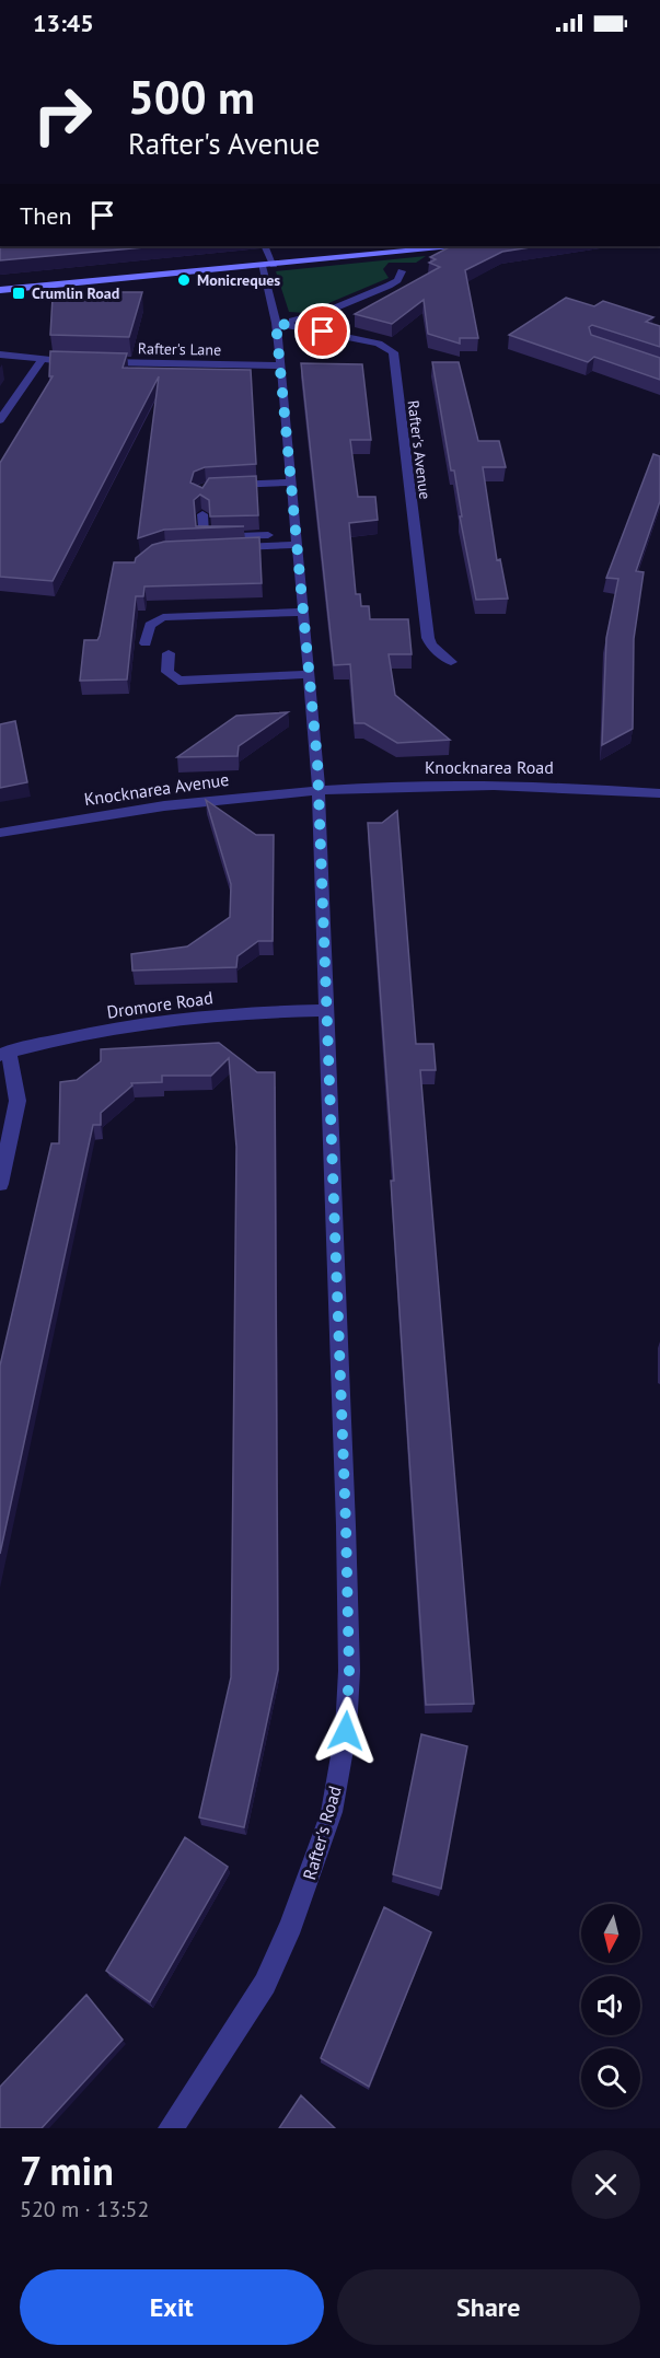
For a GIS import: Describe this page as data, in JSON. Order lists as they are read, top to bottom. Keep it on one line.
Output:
{"streets":{"street":["Rafter's Lane","Rafter's Avenue","Knocknarea Road","Knocknarea Avenue","Dromore Road","Rafter's Road"]},"crossings":[["Rafter's Lane","Rafter's Road"],["Rafter's Avenue","Rafter's Road"],["Knocknarea Road","Knocknarea Avenue"],["Knocknarea Road","Rafter's Road"],["Knocknarea Avenue","Rafter's Road"],["Dromore Road","Rafter's Road"]],"places":{"other":["Monicreques"],"transit":["Crumlin Road"]},"north":"bottom","page":{"status":"13:45","turn":["500 m","Rafter's Avenue"],"then":"Then","heading":["7 min","520 m · 13:52"],"buttons":["Exit","Share"]}}
